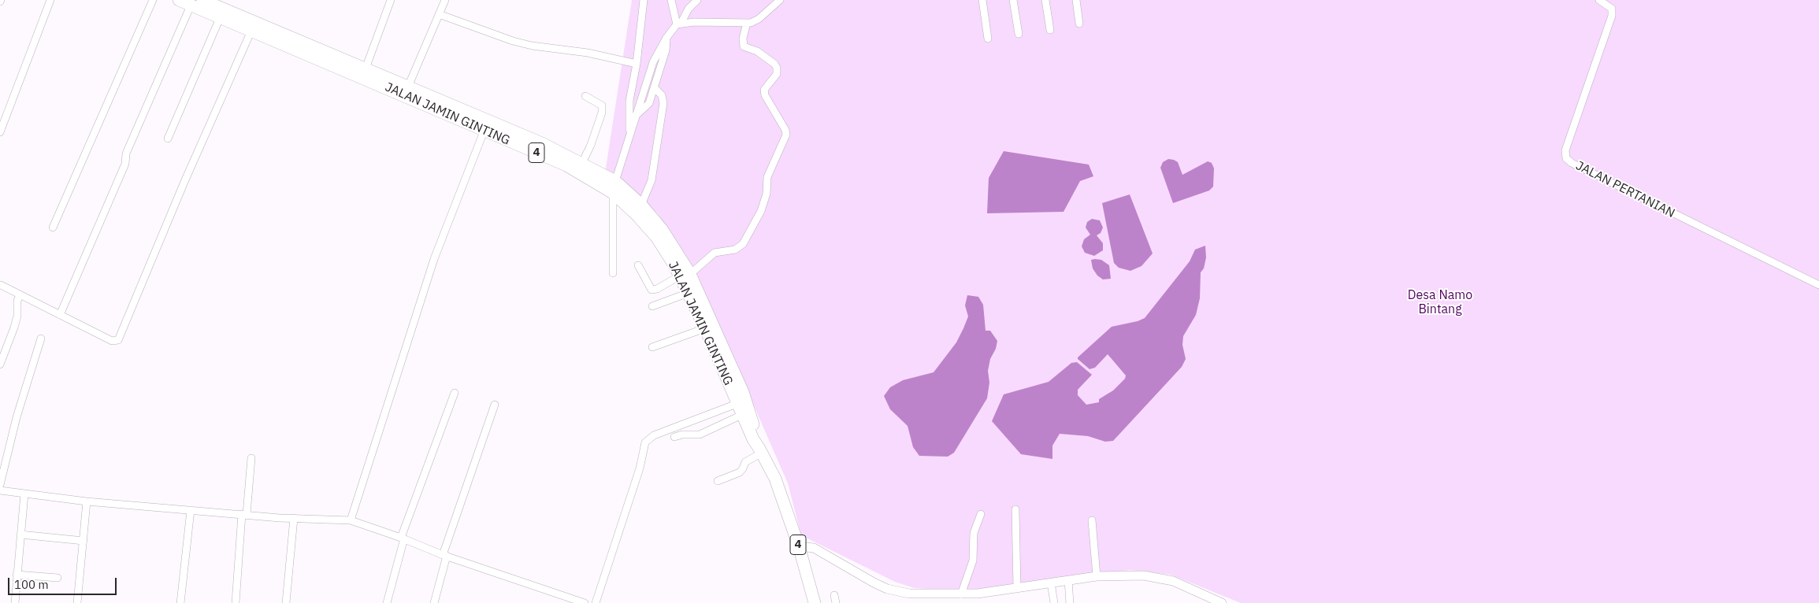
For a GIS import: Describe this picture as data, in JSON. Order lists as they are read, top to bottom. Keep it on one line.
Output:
{"streets":{"highway":["JALAN JAMIN GINTING","4"],"street":["JALAN PERTANIAN"]},"parks":["Desa Namo Bintang"],"scale_bar":"100 m"}
